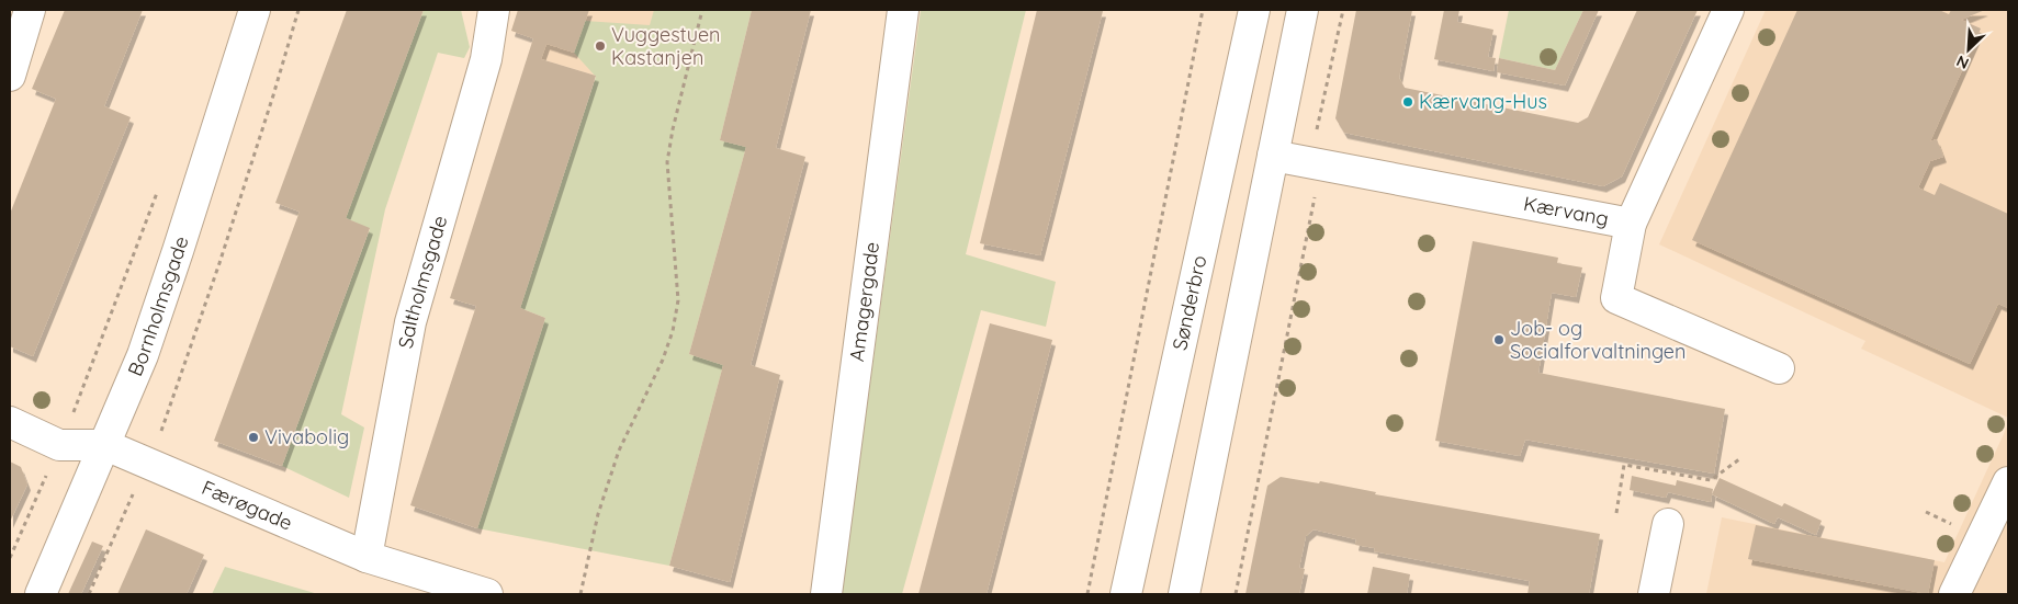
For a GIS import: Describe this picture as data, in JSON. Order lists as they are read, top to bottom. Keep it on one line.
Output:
{"streets":{"street":["Kærvang","Saltholmsgade","Amagergade","Sønderbro","Bornholmsgade","Færøgade"]},"crossings":[["Saltholmsgade","Færøgade"],["Bornholmsgade","Færøgade"]],"places":["Vuggestuen Kastanjen","Kærvang-Hus","Job- og Socialforvaltningen","Vivabolig"],"north":"bottom left"}
